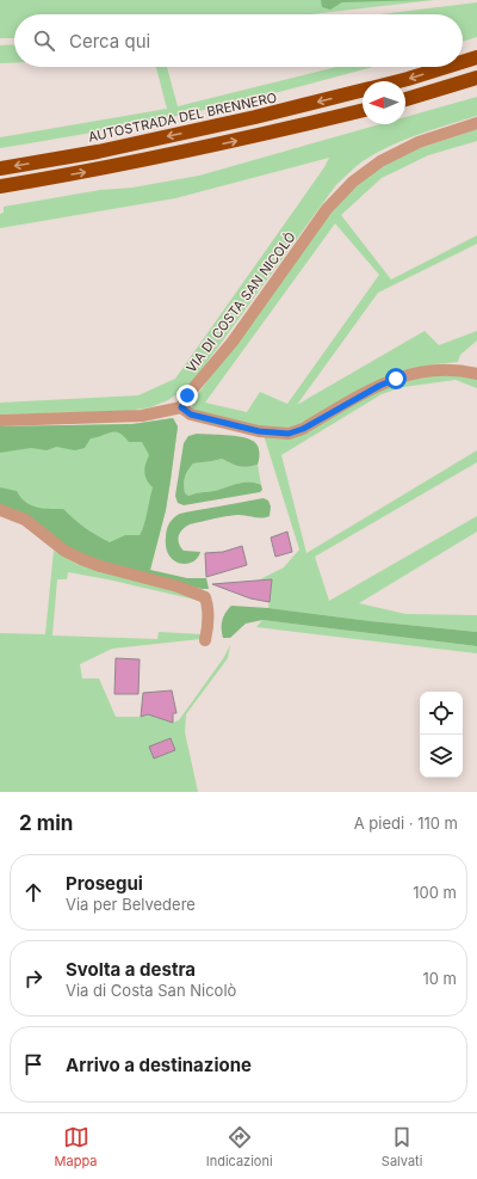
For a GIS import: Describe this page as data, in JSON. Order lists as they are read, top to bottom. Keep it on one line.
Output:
{"streets":{"highway":["AUTOSTRADA DEL BRENNERO"],"street":["VIA DI COSTA SAN NICOLÒ"]},"north":"left","page":{"search":"Cerca qui","heading":["2 min","A piedi · 110 m"],"list":[["Prosegui","Via per Belvedere","100 m"],["Svolta a destra","Via di Costa San Nicolò","10 m"],"Arrivo a destinazione"],"nav":["Mappa","Indicazioni","Salvati"]}}
